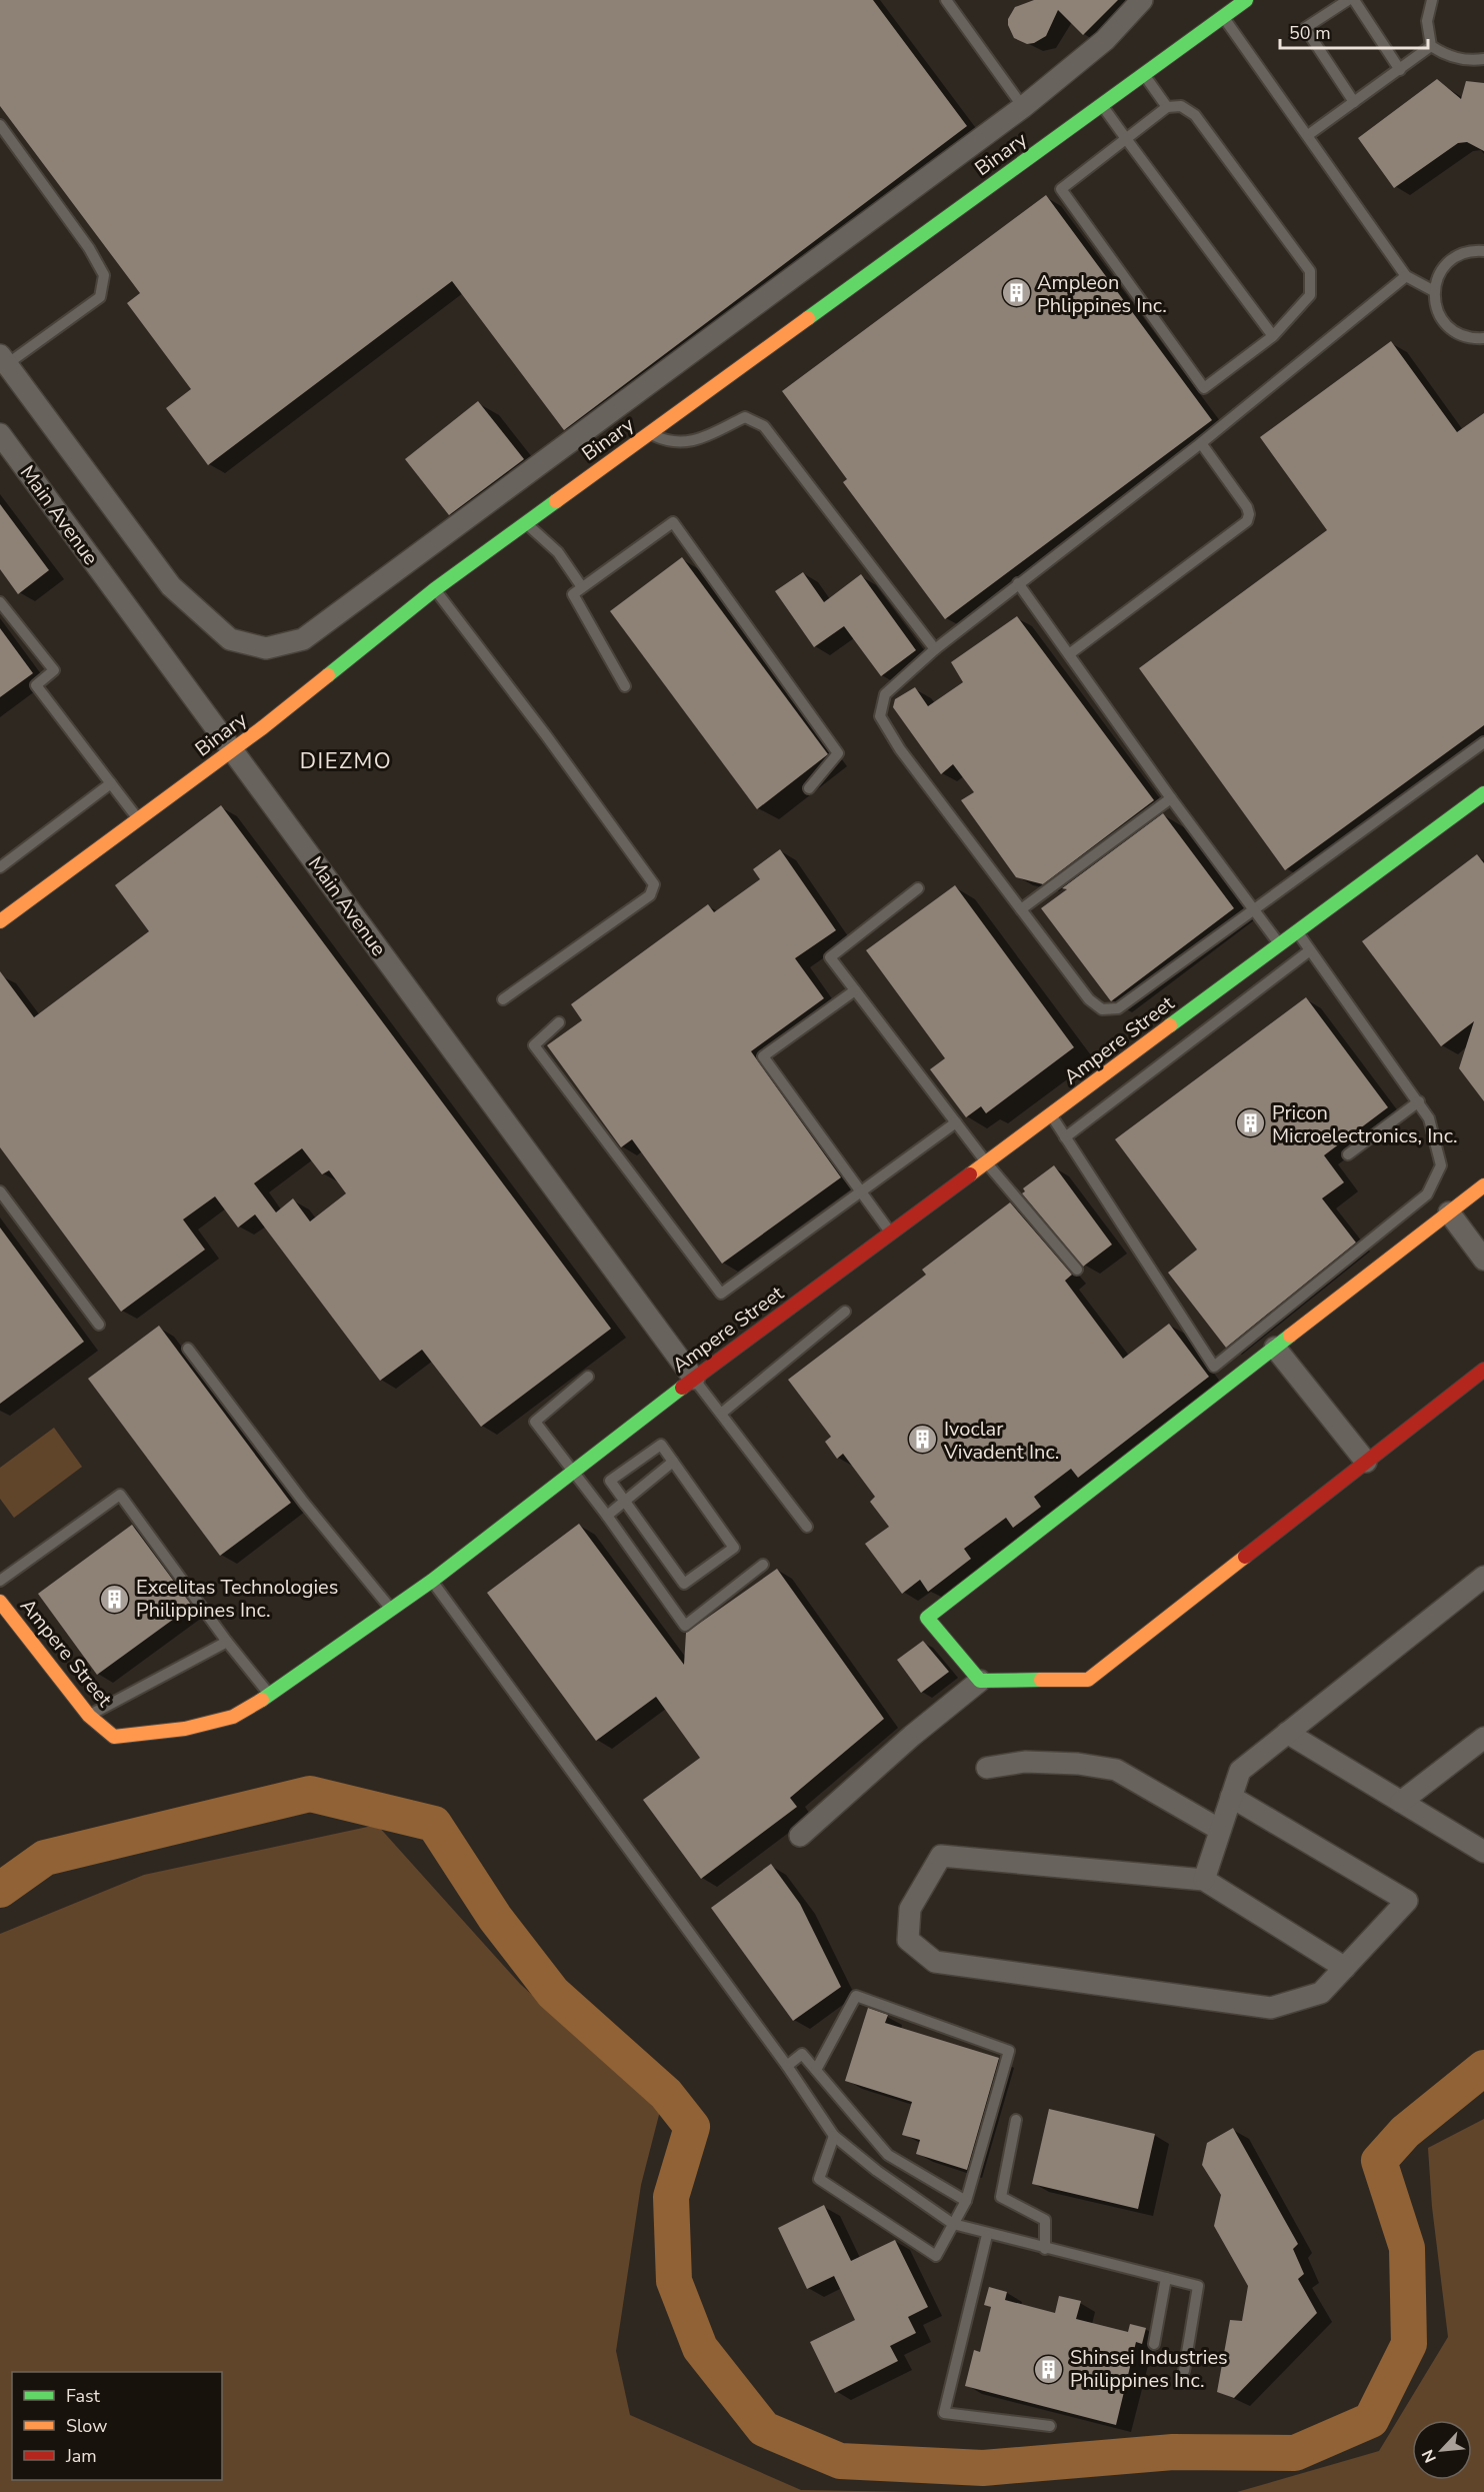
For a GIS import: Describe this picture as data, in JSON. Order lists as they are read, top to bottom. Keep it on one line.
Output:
{"streets":{"street":["Binary","Main Avenue","Ampere Street"]},"crossings":[["Binary","Main Avenue"],["Main Avenue","Ampere Street"]],"districts":["DIEZMO"],"places":{"building":["Ampleon Phlippines Inc.","Pricon Microelectronics, Inc.","Ivoclar Vivadent Inc.","Excelitas Technologies Philippines Inc.","Shinsei Industries Philippines Inc."]},"legend":["Fast","Slow","Jam"],"scale_bar":"50 m","north":"bottom left"}
